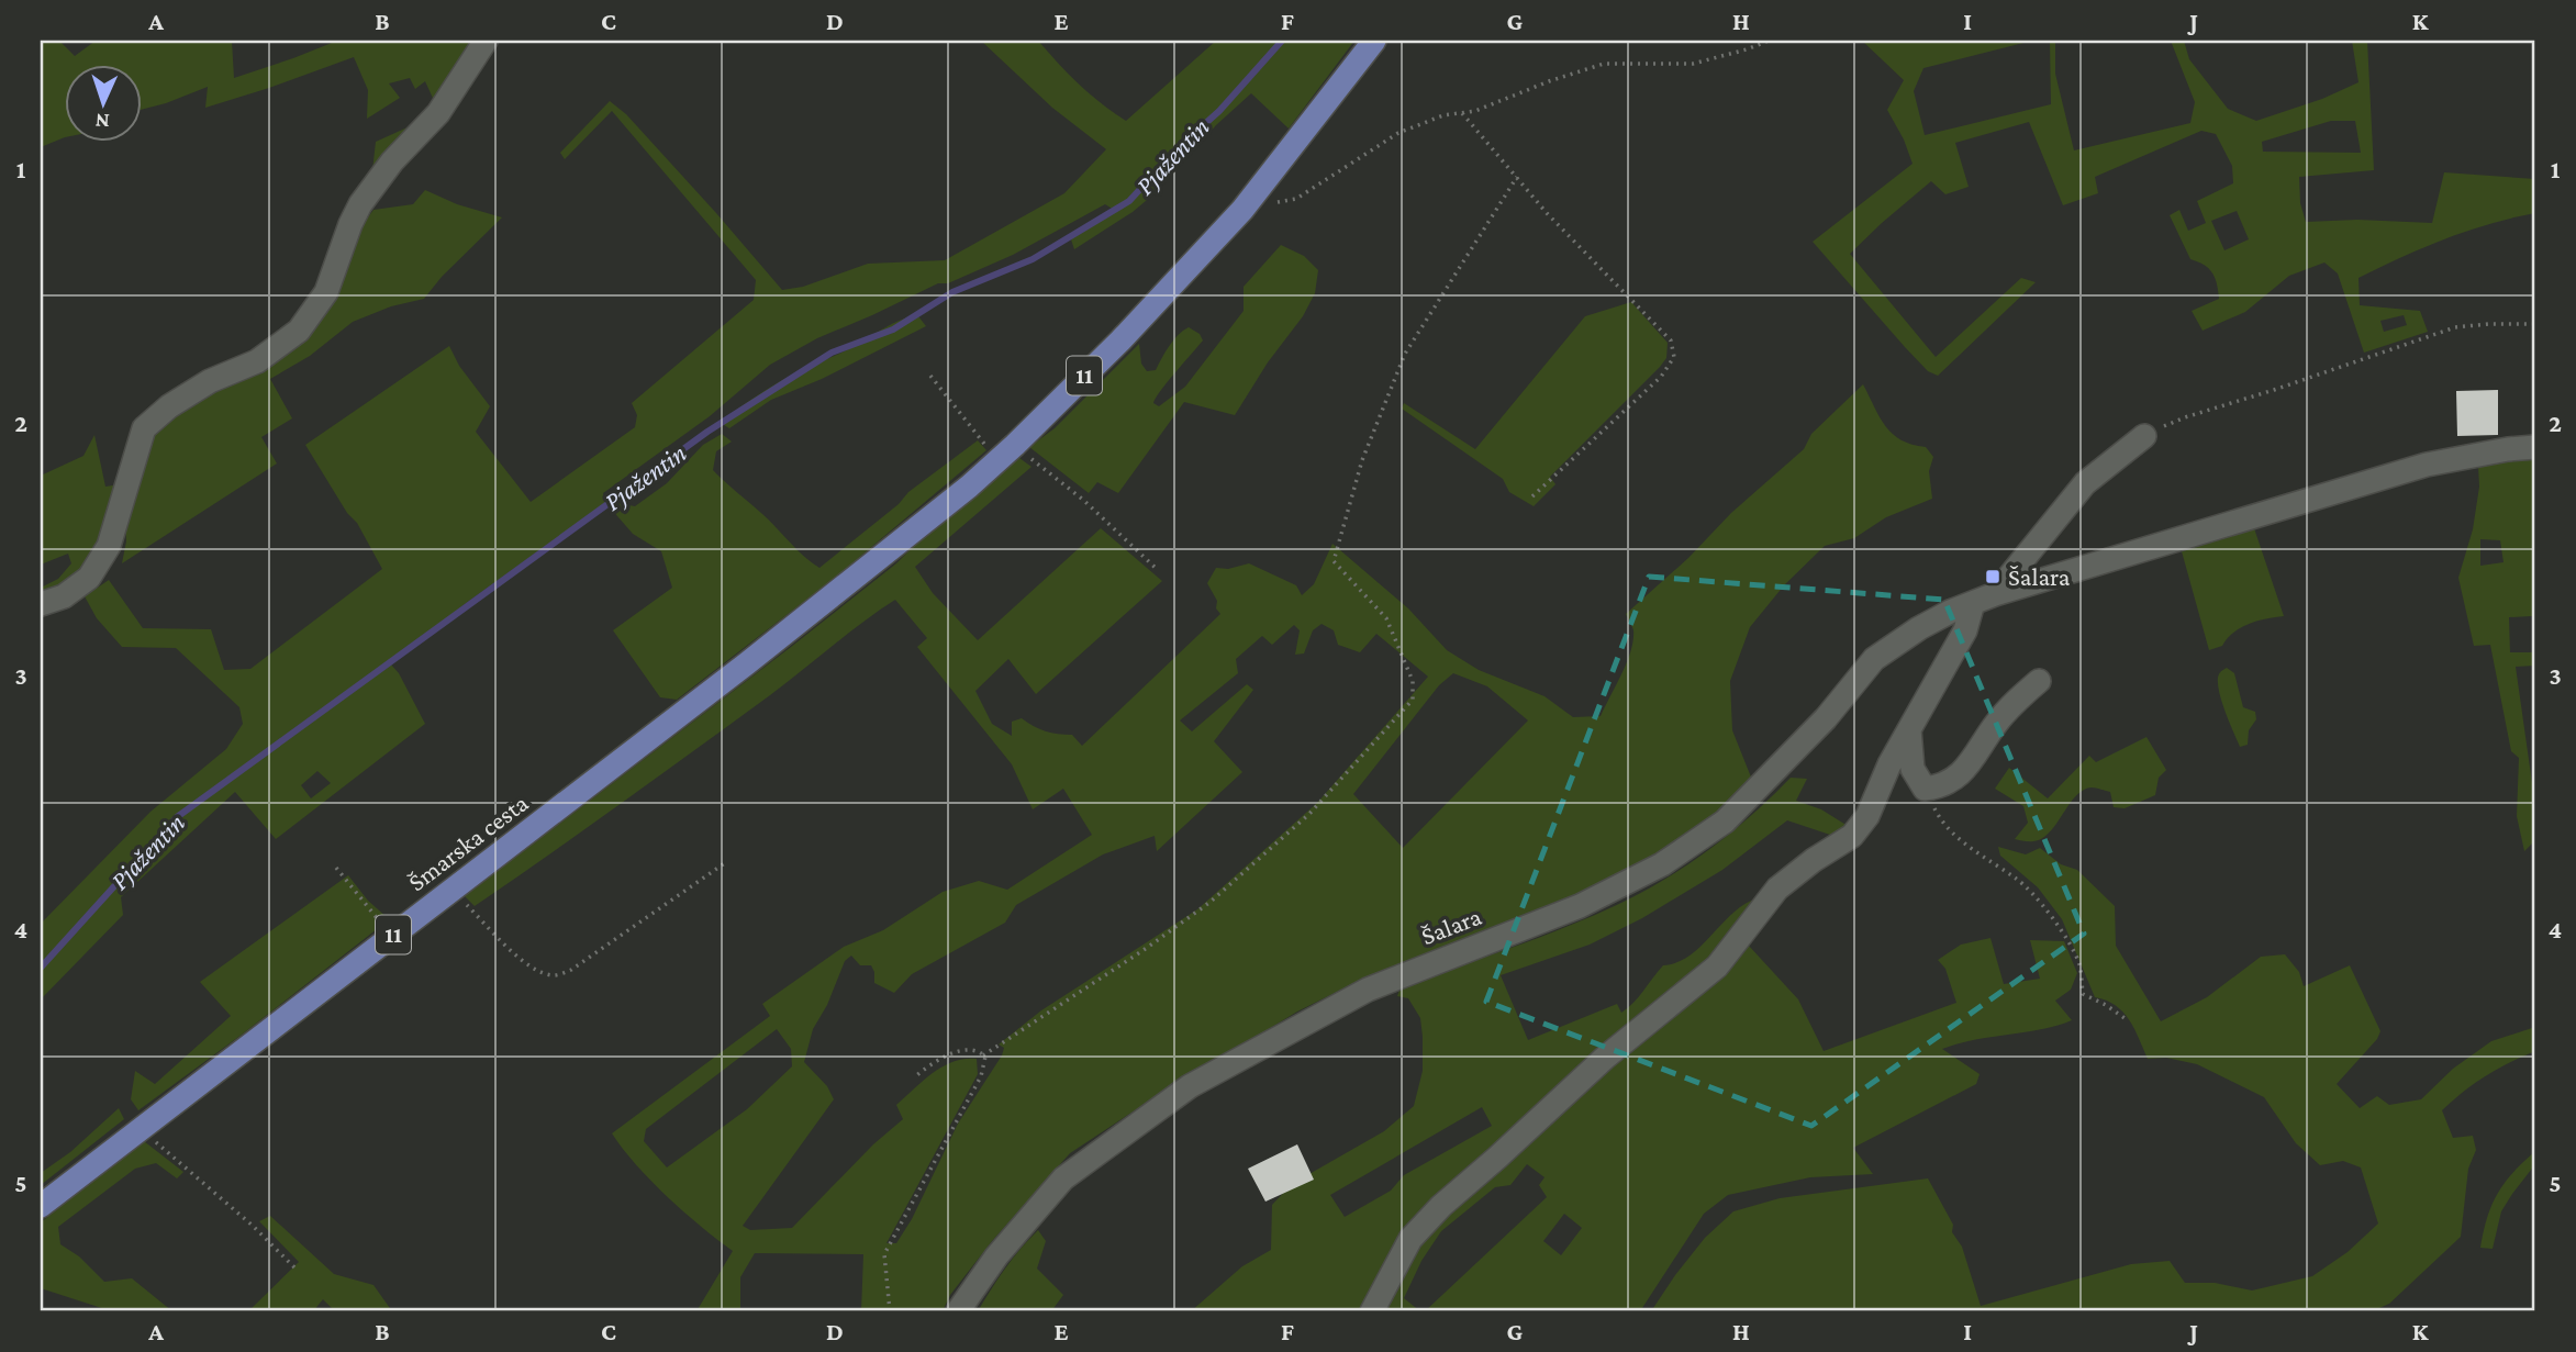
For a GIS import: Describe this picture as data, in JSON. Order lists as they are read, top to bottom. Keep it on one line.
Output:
{"streets":{"main road":["11","Šmarska cesta"],"street":["Šalara"]},"crossings":[["11","Šmarska cesta"]],"water":["Pjažentin"],"places":{"transit":["Šalara"]},"north":"bottom","grid":{"columns":["A","B","C","D","E","F","G","H","I","J","K"],"rows":["1","2","3","4","5"]}}
